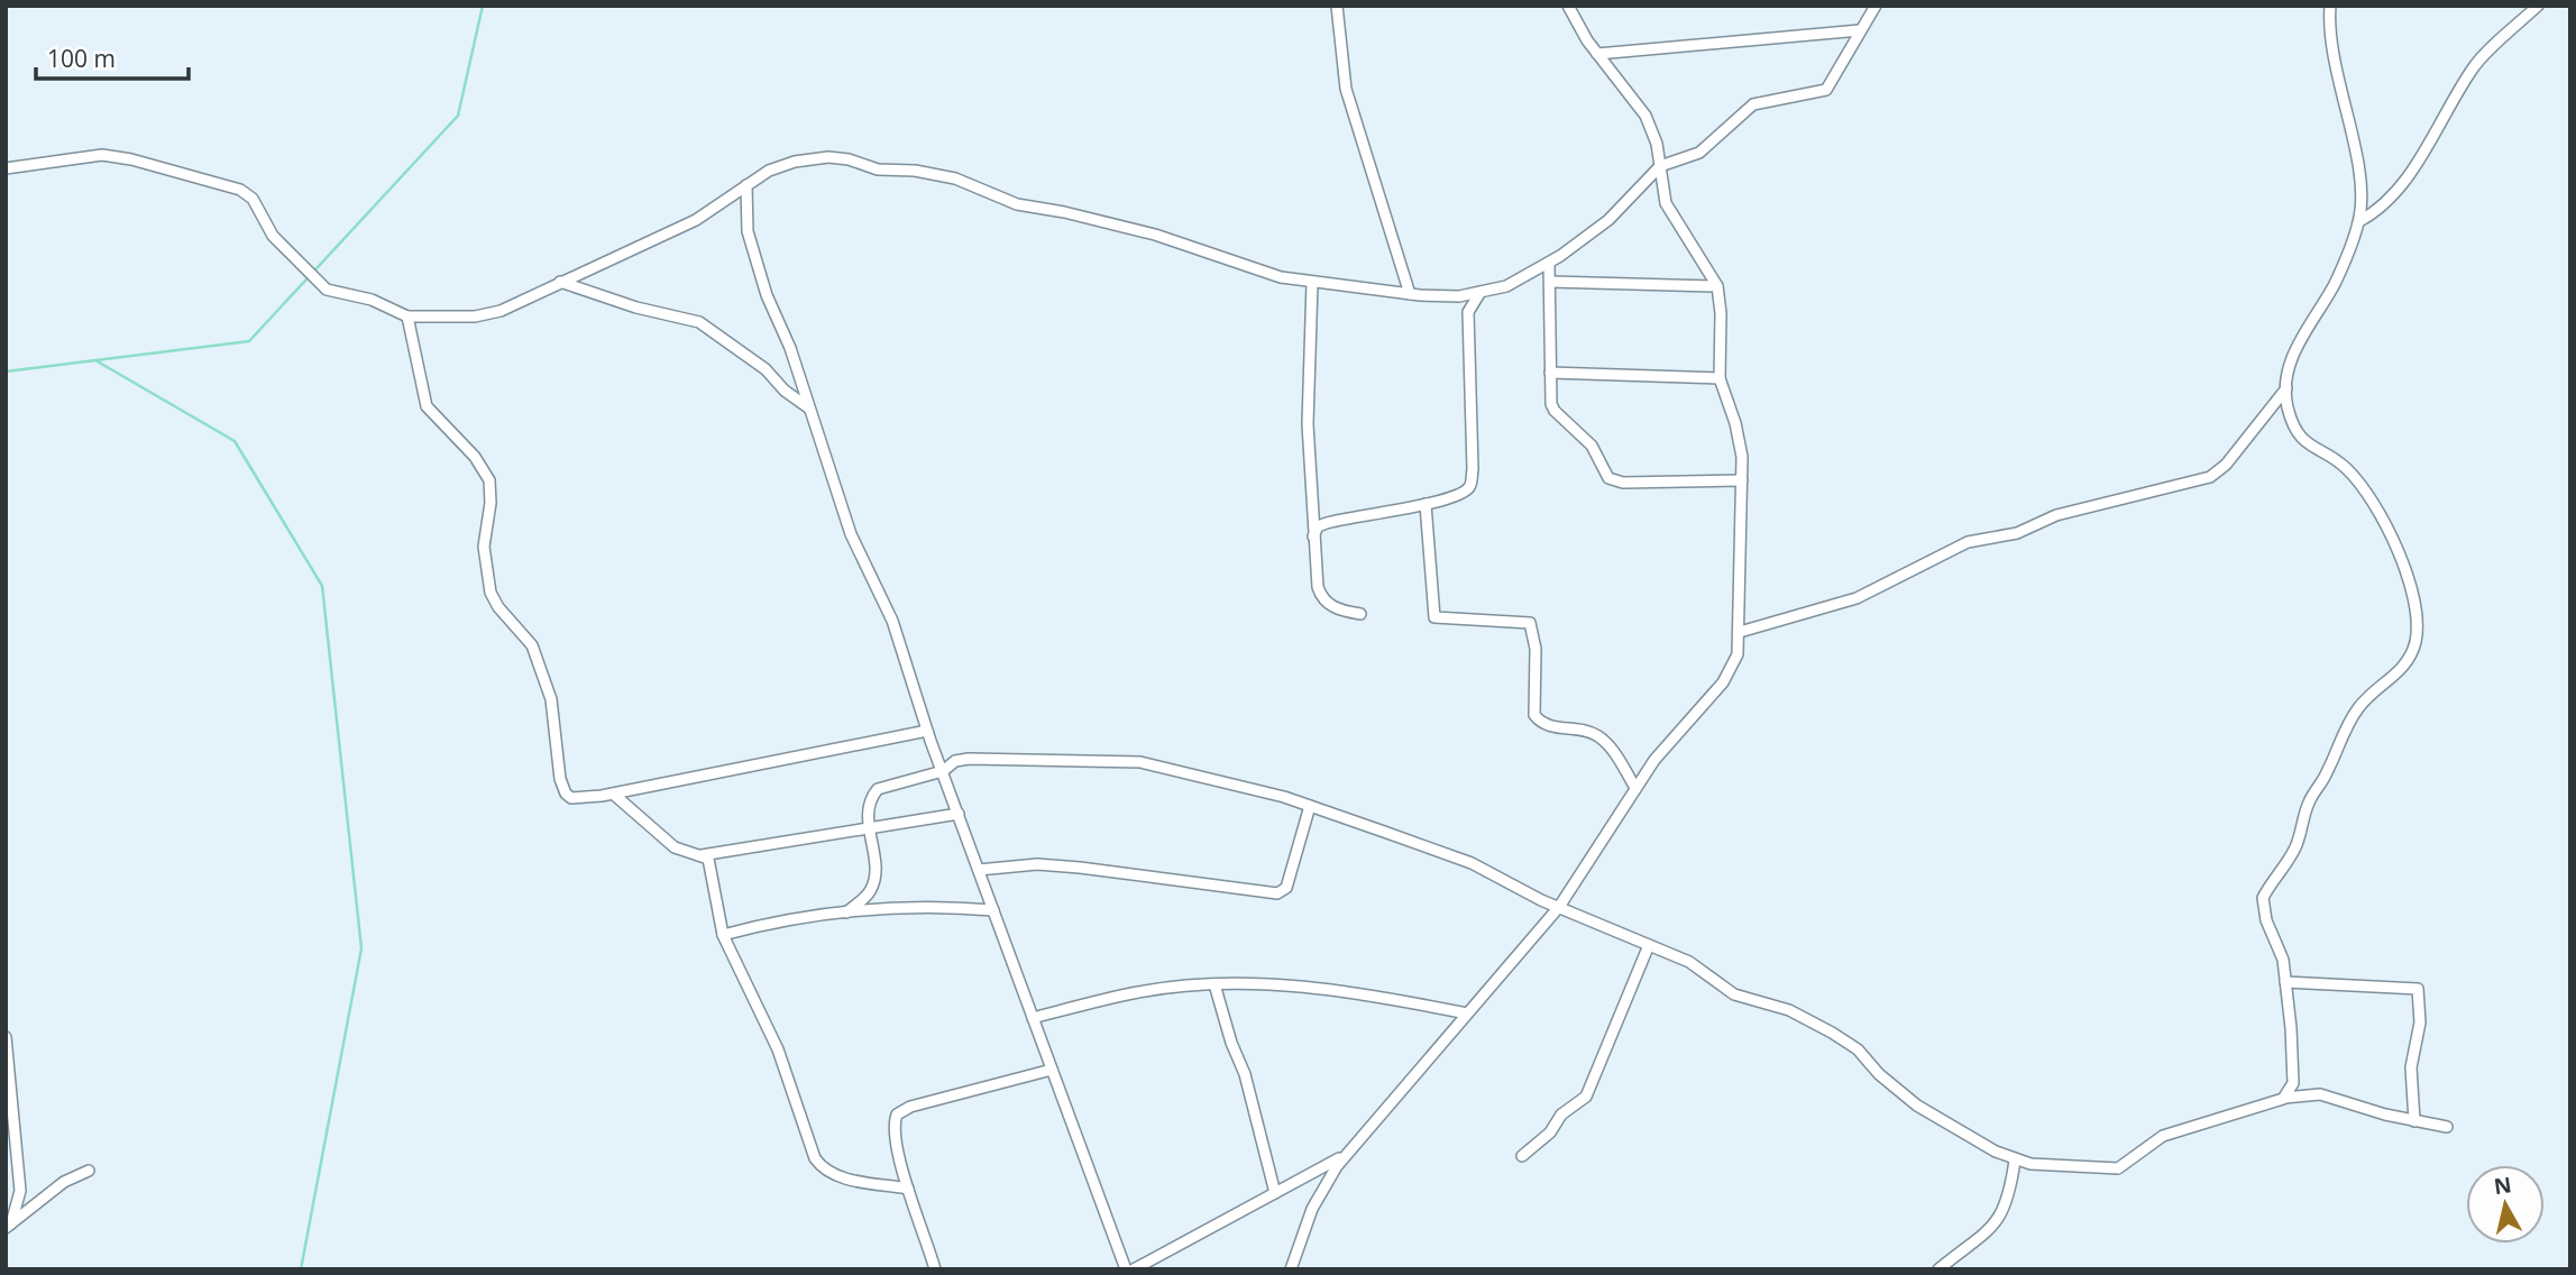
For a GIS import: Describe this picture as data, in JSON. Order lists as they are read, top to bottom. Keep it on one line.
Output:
{"scale_bar":"100 m","north":"top"}
